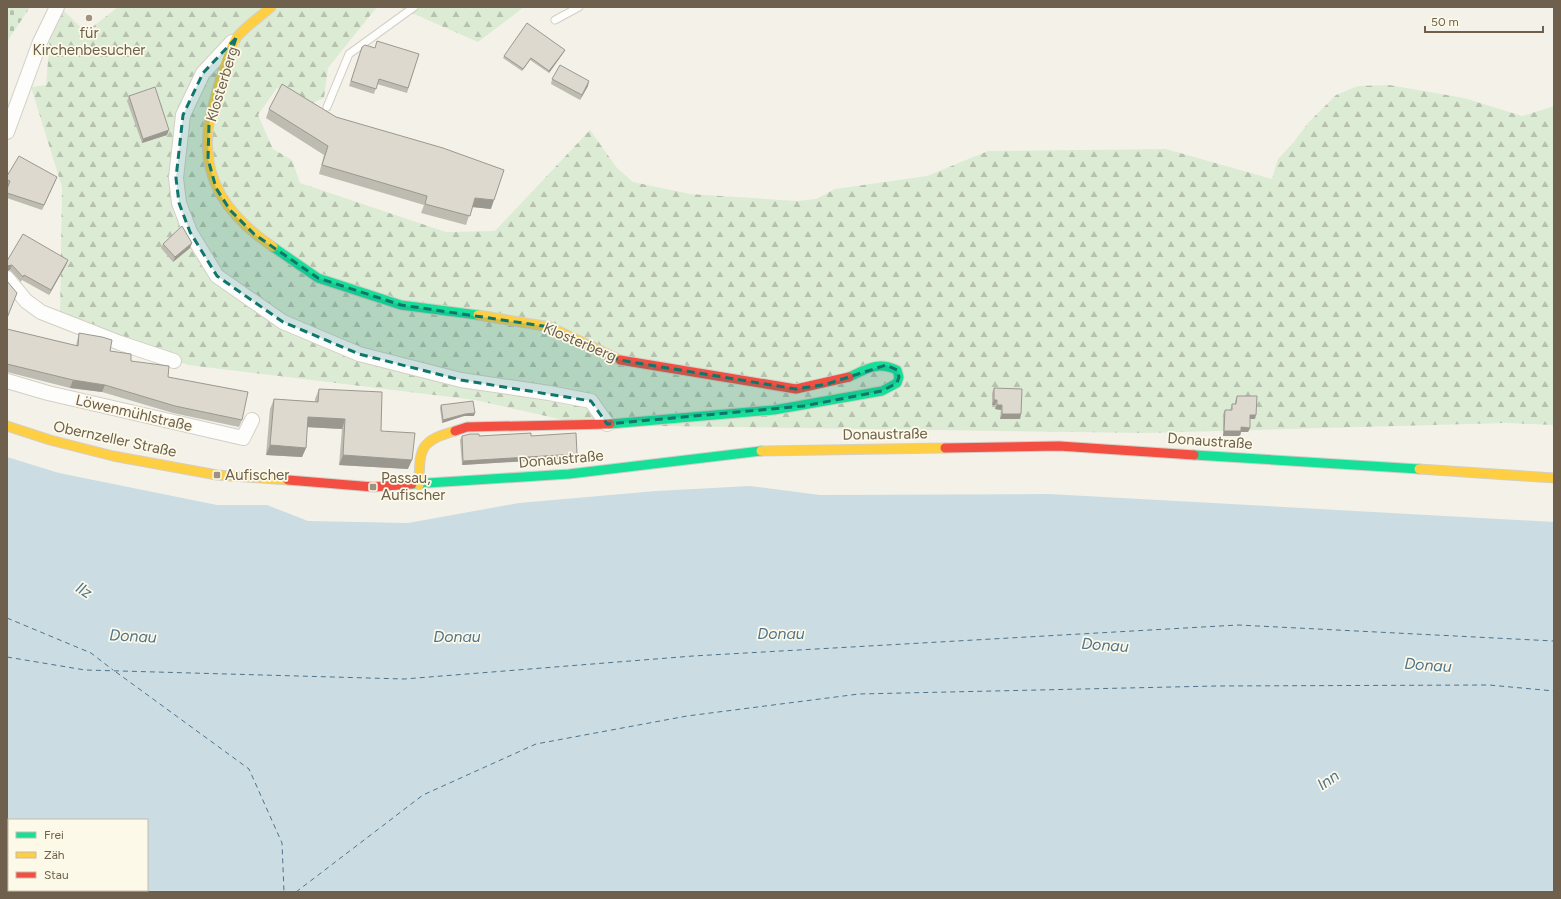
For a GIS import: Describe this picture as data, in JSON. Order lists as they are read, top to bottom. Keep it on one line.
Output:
{"streets":{"main road":["Klosterberg","Donaustraße","Obernzeller Straße"],"street":["Löwenmühlstraße"]},"crossings":[["Klosterberg","Donaustraße"],["Donaustraße","Obernzeller Straße"]],"water":["Ilz","Donau","Inn"],"places":{"other":["für Kirchenbesucher"],"transit":["Aufischer","Passau, Aufischer"]},"legend":["Frei","Zäh","Stau"],"scale_bar":"50 m"}
